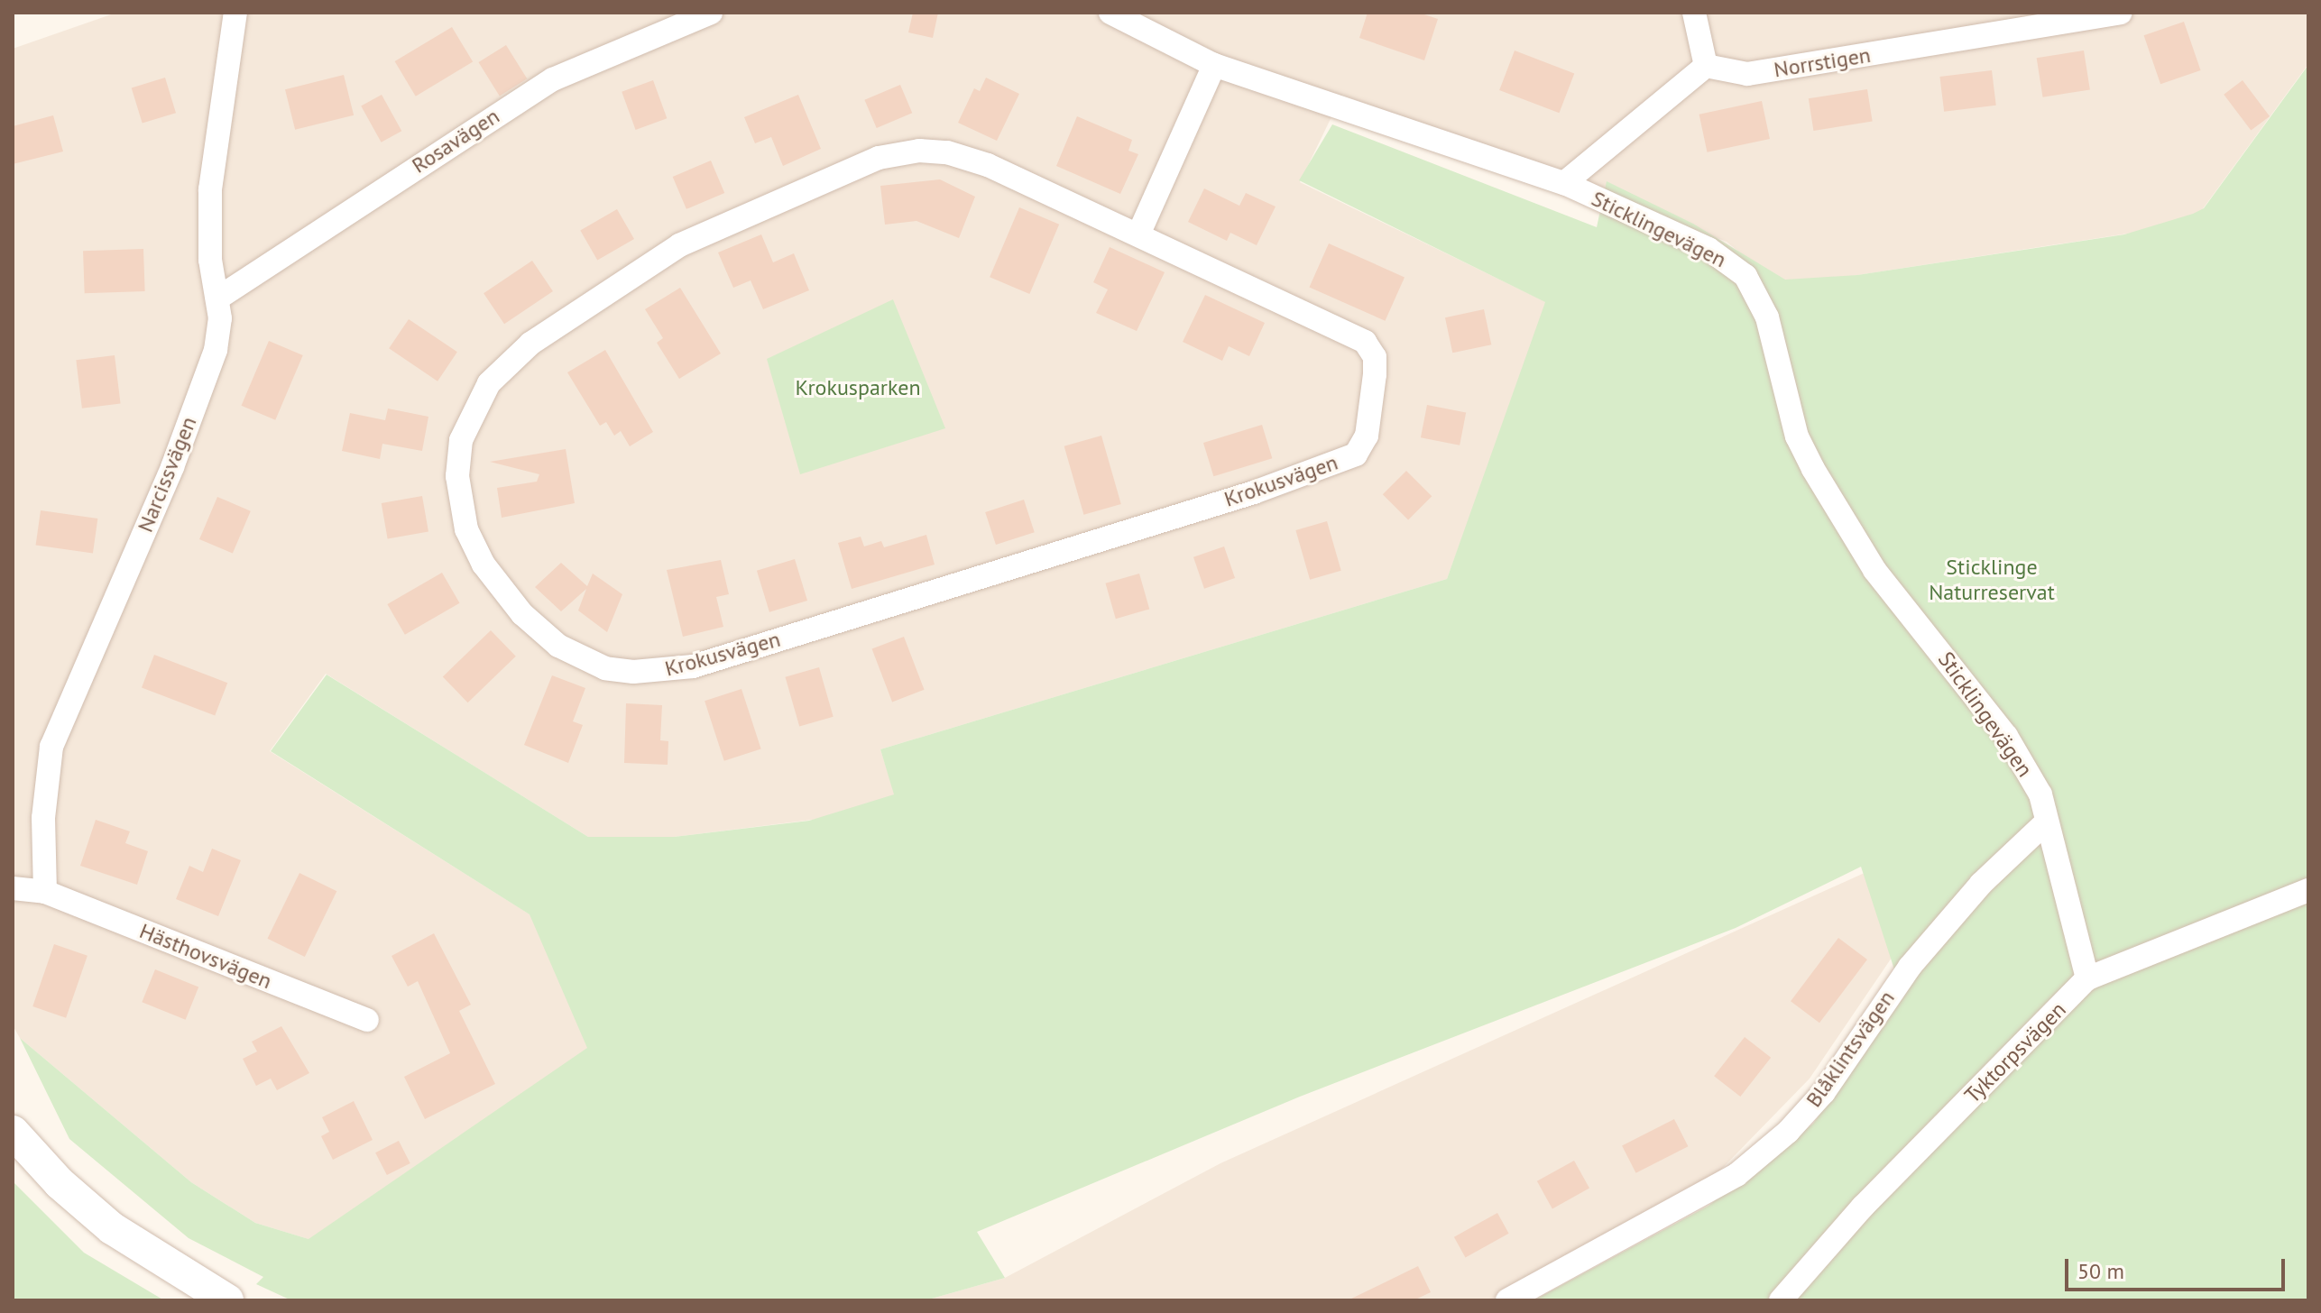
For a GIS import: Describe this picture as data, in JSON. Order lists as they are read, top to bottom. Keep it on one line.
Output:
{"streets":{"street":["Norrstigen","Rosavägen","Sticklingevägen","Narcissvägen","Krokusvägen","Hästhovsvägen","Blåklintsvägen","Tyktorpsvägen"]},"crossings":[["Rosavägen","Narcissvägen"],["Sticklingevägen","Blåklintsvägen"],["Sticklingevägen","Tyktorpsvägen"],["Narcissvägen","Hästhovsvägen"]],"parks":["Krokusparken","Sticklinge Naturreservat"],"scale_bar":"50 m"}
